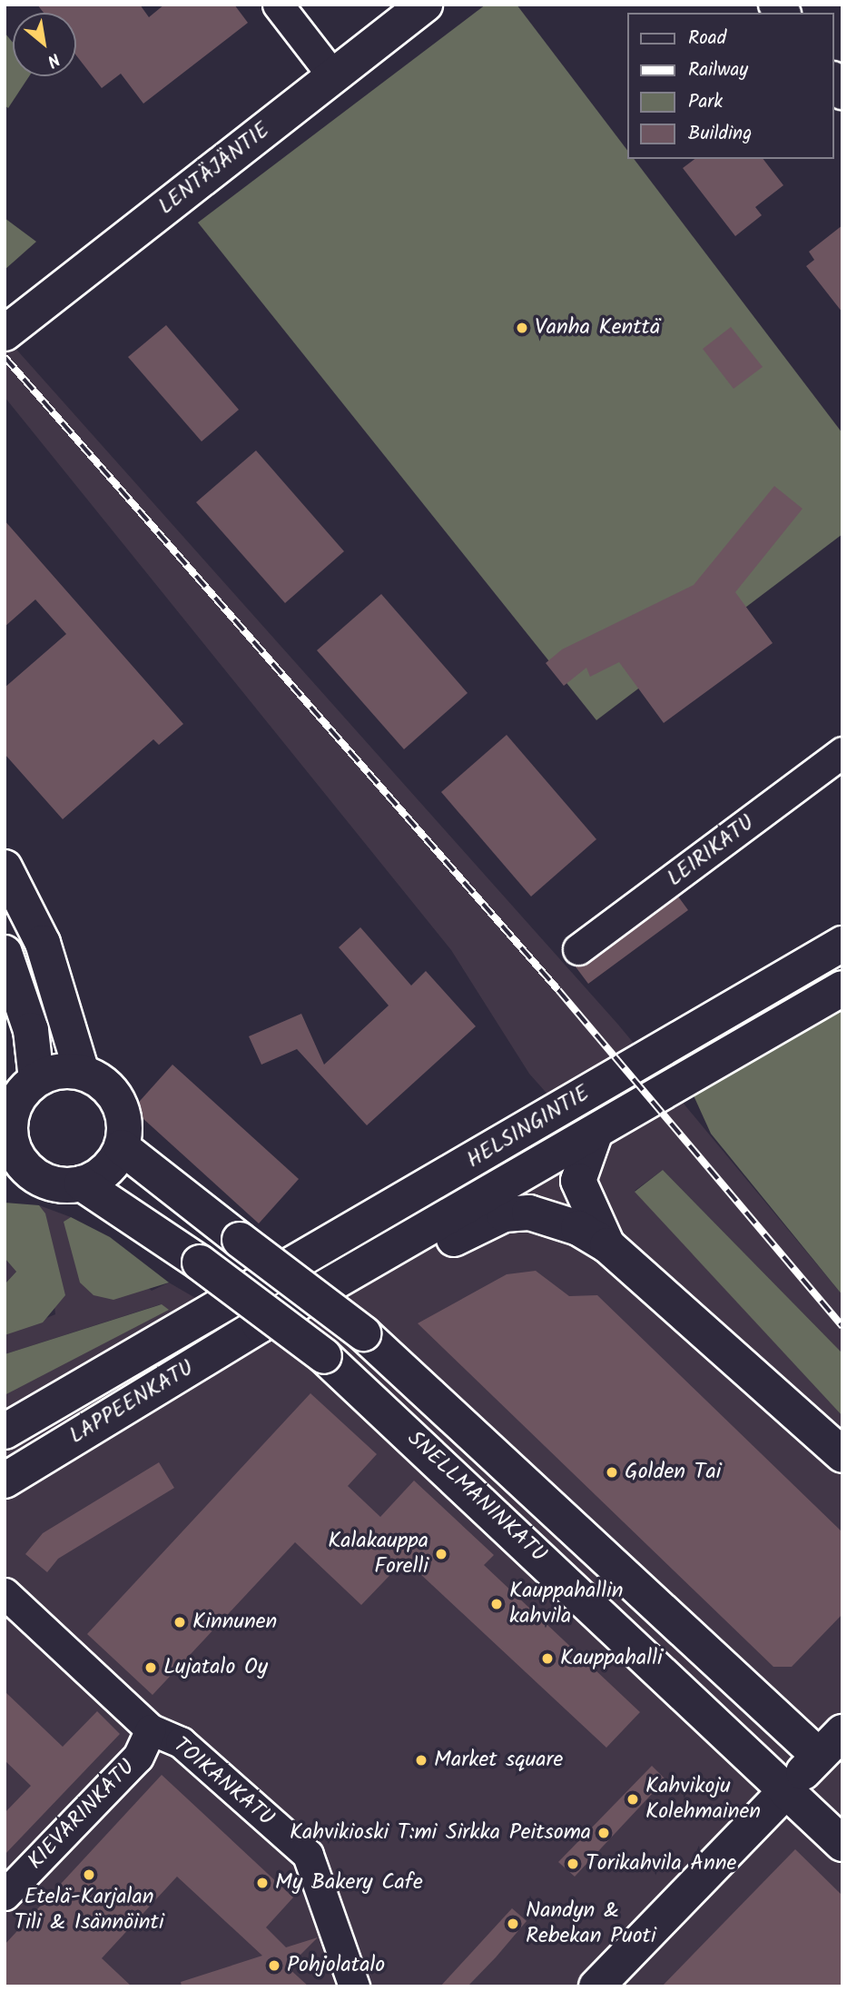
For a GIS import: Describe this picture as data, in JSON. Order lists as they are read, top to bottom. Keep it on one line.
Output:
{"streets":{"main road":["LENTÄJÄNTIE","HELSINGINTIE","LAPPEENKATU","SNELLMANINKATU"],"street":["LEIRIKATU","TOIKANKATU","KIEVARINKATU"]},"crossings":[["HELSINGINTIE","LAPPEENKATU"],["TOIKANKATU","KIEVARINKATU"]],"places":["Vanha Kenttä","Golden Tai","Kalakauppa Forelli","Kauppahallin kahvila","Kinnunen","Kauppahalli","Lujatalo Oy","Market square","Kahvikoju Kolehmainen","Kahvikioski T:mi Sirkka Peitsoma","Torikahvila Anne","Etelä-Karjalan Tili & Isännöinti","My Bakery Cafe","Nandyn & Rebekan Puoti","Pohjolatalo"],"legend":["Road","Railway","Park","Building"],"north":"bottom right"}
